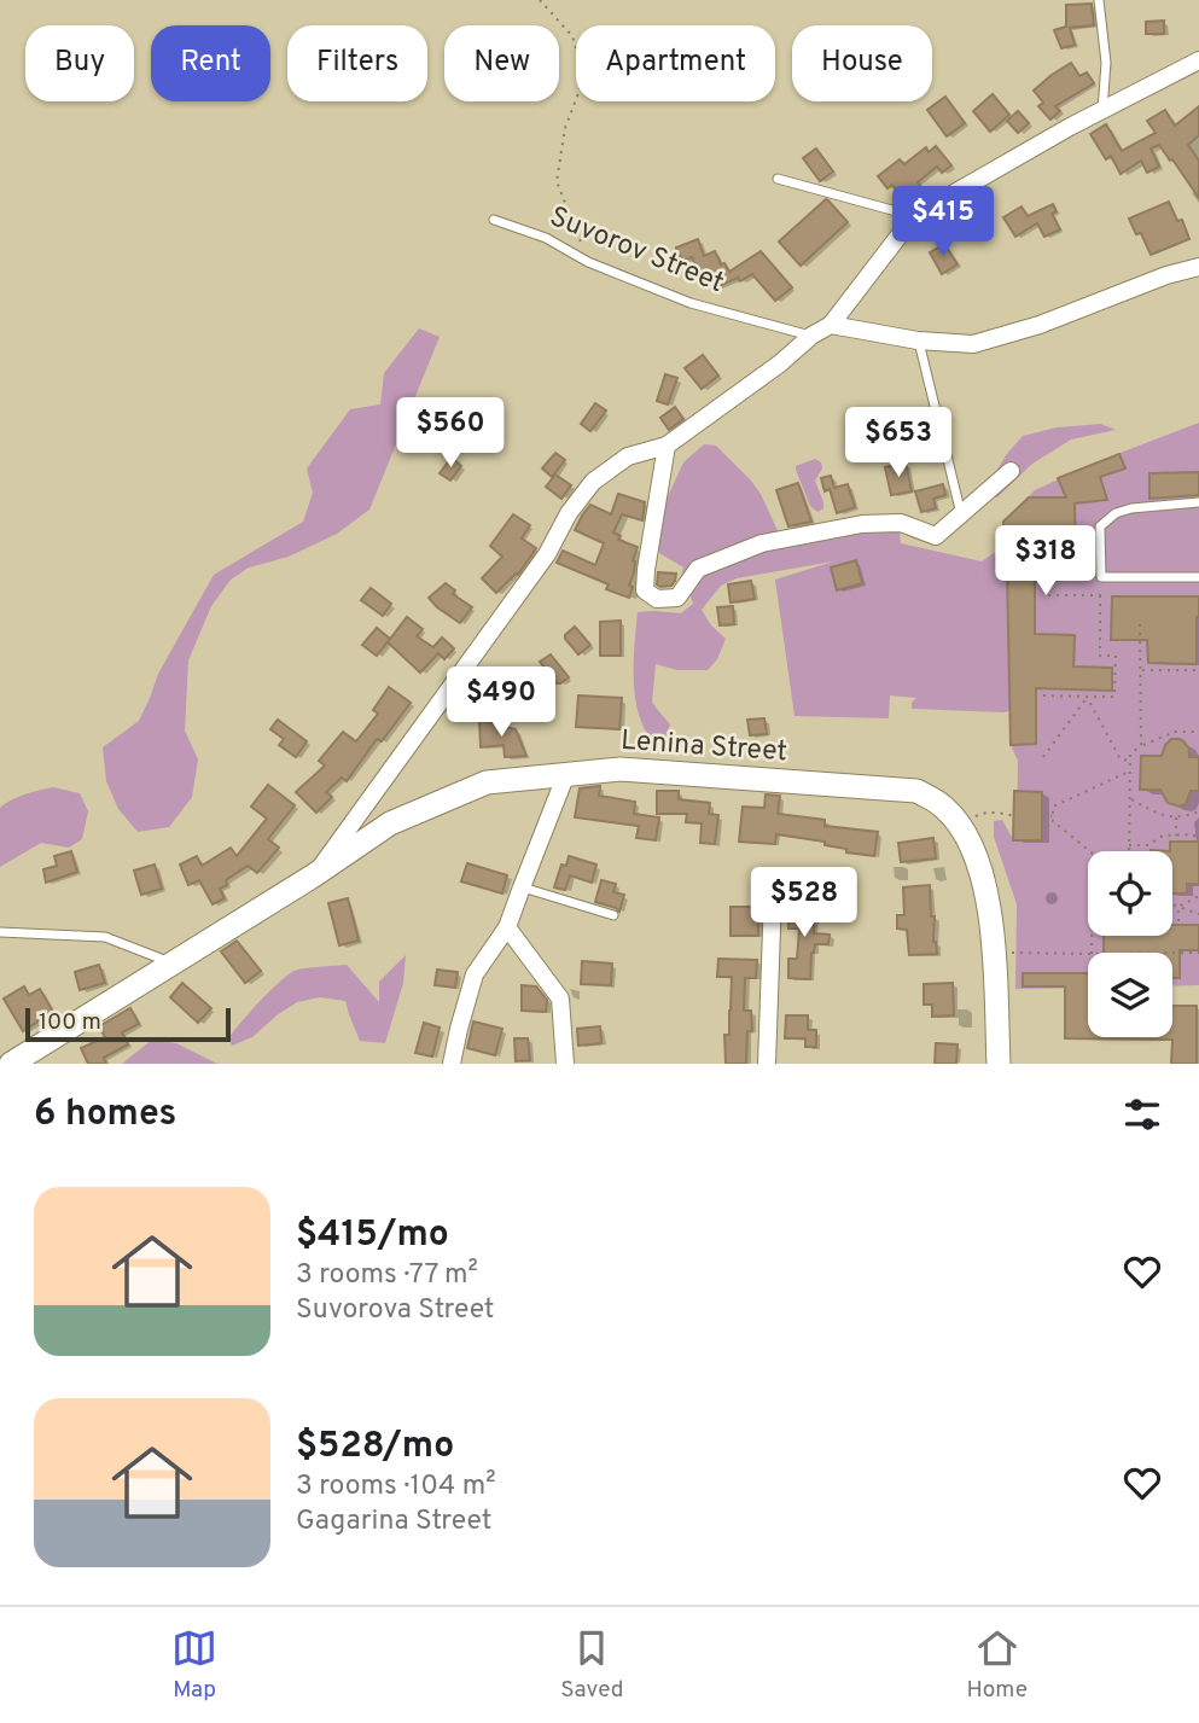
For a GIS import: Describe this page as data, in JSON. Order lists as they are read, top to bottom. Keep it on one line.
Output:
{"streets":{"main road":["Lenina Street"],"lane":["Suvorov Street"]},"scale_bar":"100 m","page":{"chip":["Buy","Rent","Filters","New","Apartment","House"],"price":["$415","$560","$653","$318","$490","$528"],"scale":"100 m","heading":"6 homes","list":[{"name":"$415/mo","note":"3 rooms · 77 m² · Suvorova Street"},{"name":"$528/mo","note":"3 rooms · 104 m² · Gagarina Street"}],"tabs":["Map","Saved","Home"]}}
